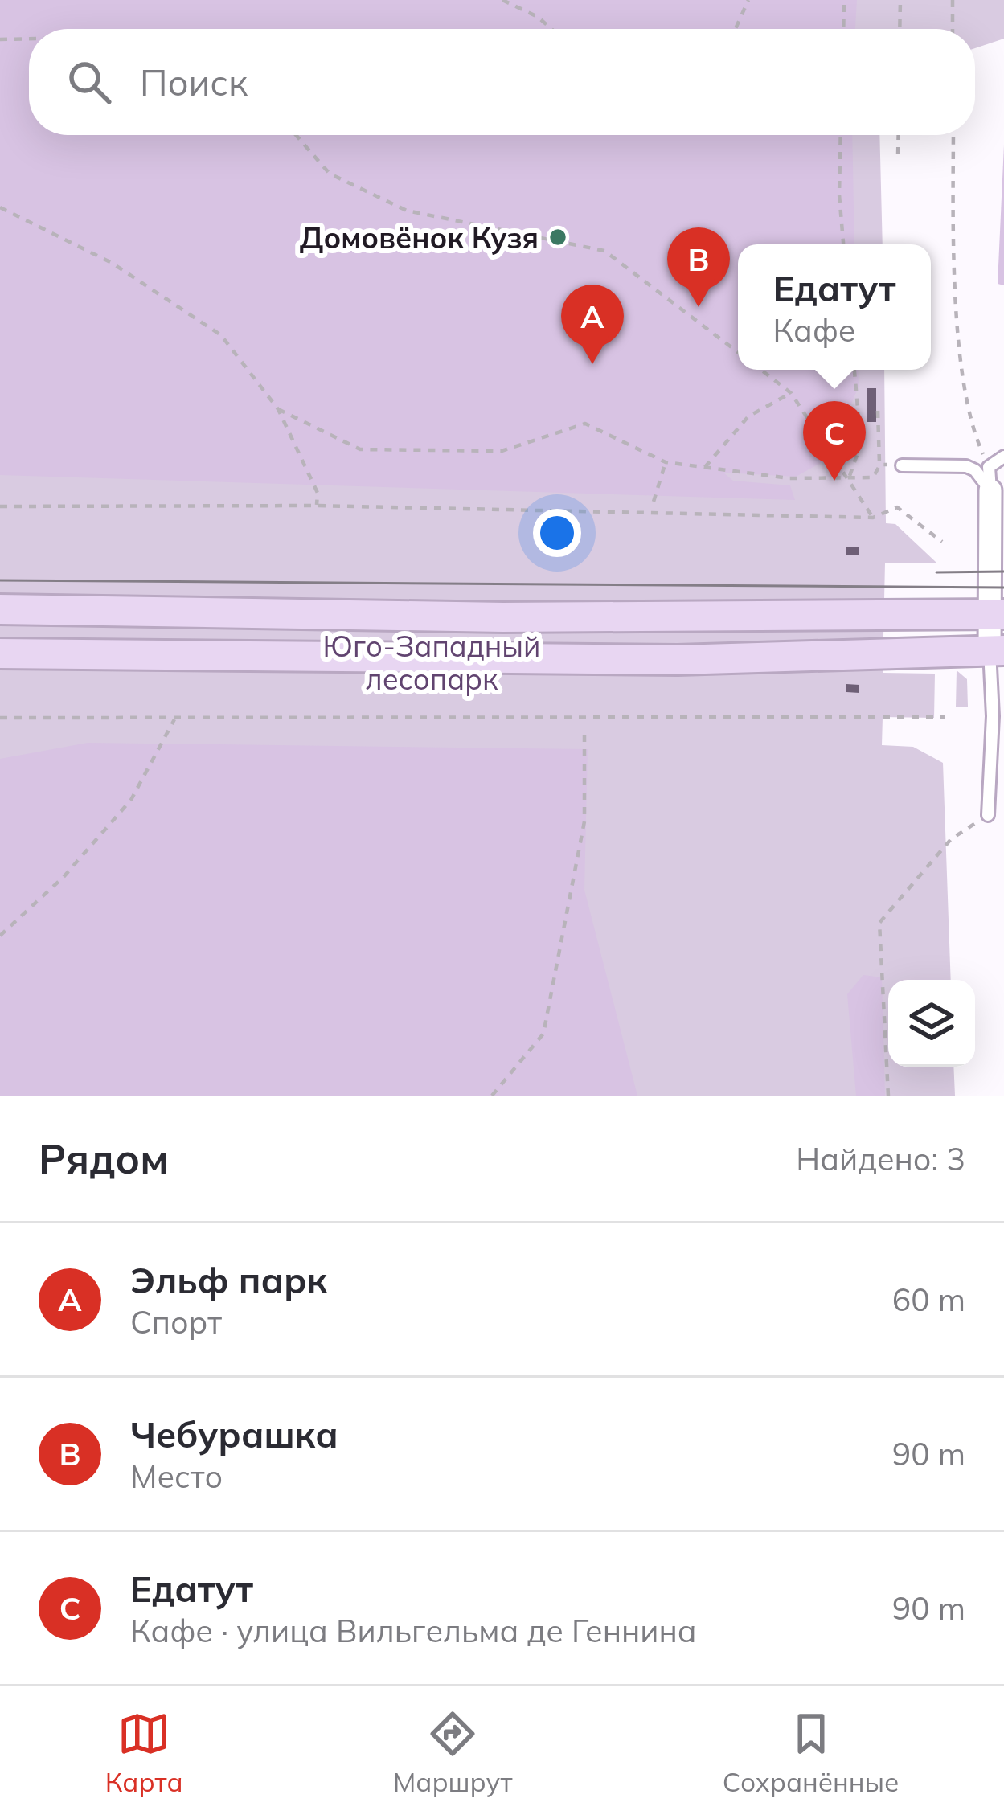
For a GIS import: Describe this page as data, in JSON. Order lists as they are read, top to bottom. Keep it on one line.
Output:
{"parks":["Юго-Западный лесопарк"],"places":["Домовёнок Кузя"],"page":{"search":"Поиск","pins":["B","A","C"],"popup":["Едатут","Кафе"],"heading":["Рядом","Найдено: 3"],"list":[{"mark":"A","name":"Эльф парк","note":"Спорт","value":"60 m"},{"mark":"B","name":"Чебурашка","note":"Место","value":"90 m"},{"mark":"C","name":"Едатут","note":"Кафе · улица Вильгельма де Геннина","value":"90 m"}],"nav":["Карта","Маршрут","Сохранённые"]}}
